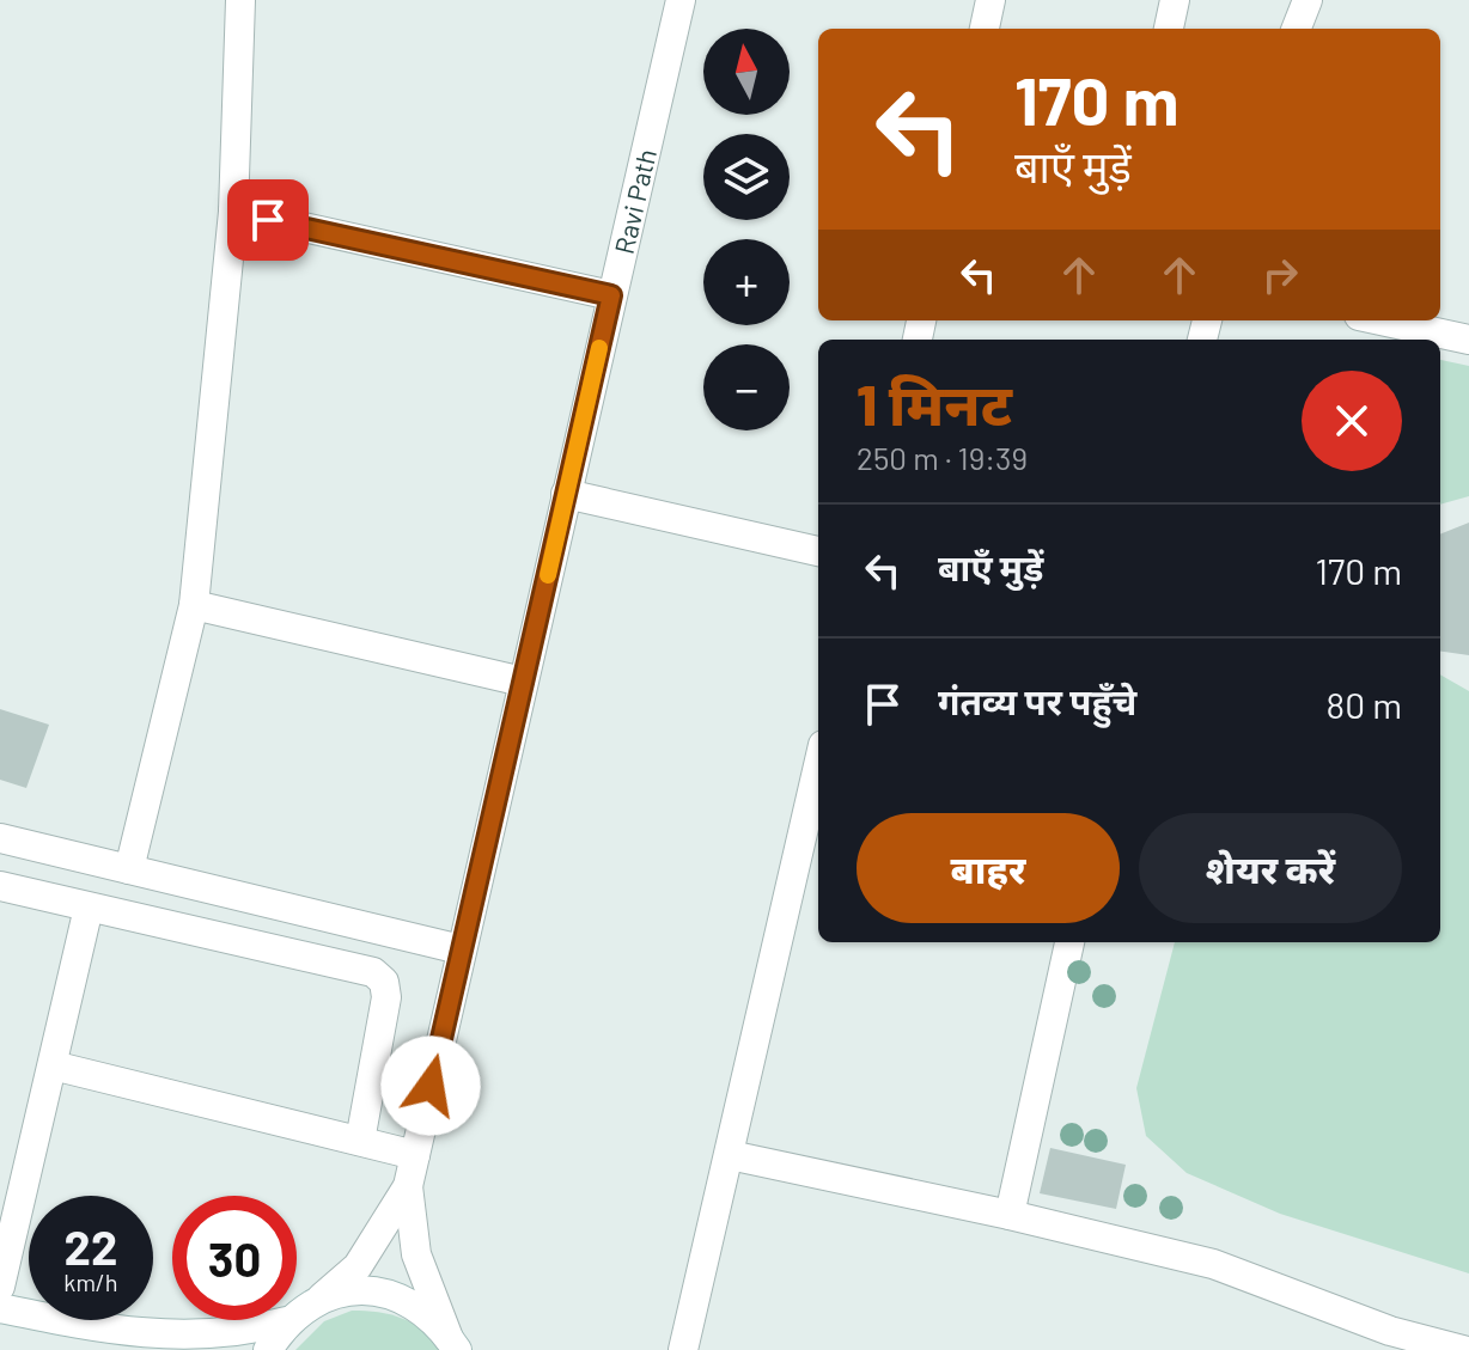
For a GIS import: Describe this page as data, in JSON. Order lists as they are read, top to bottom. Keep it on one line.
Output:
{"streets":{"street":["Ravi Path"]},"north":"top","page":{"map_buttons":["+","−"],"turn":["170 m","बाएँ मुड़ें"],"heading":["1 मिनट","250 m · 19:39"],"list":[{"name":"बाएँ मुड़ें","value":"170 m"},{"name":"गंतव्य पर पहुँचे","value":"80 m"}],"buttons":["बाहर","शेयर करें"],"speed":"22 km/h","limit":"30"}}
